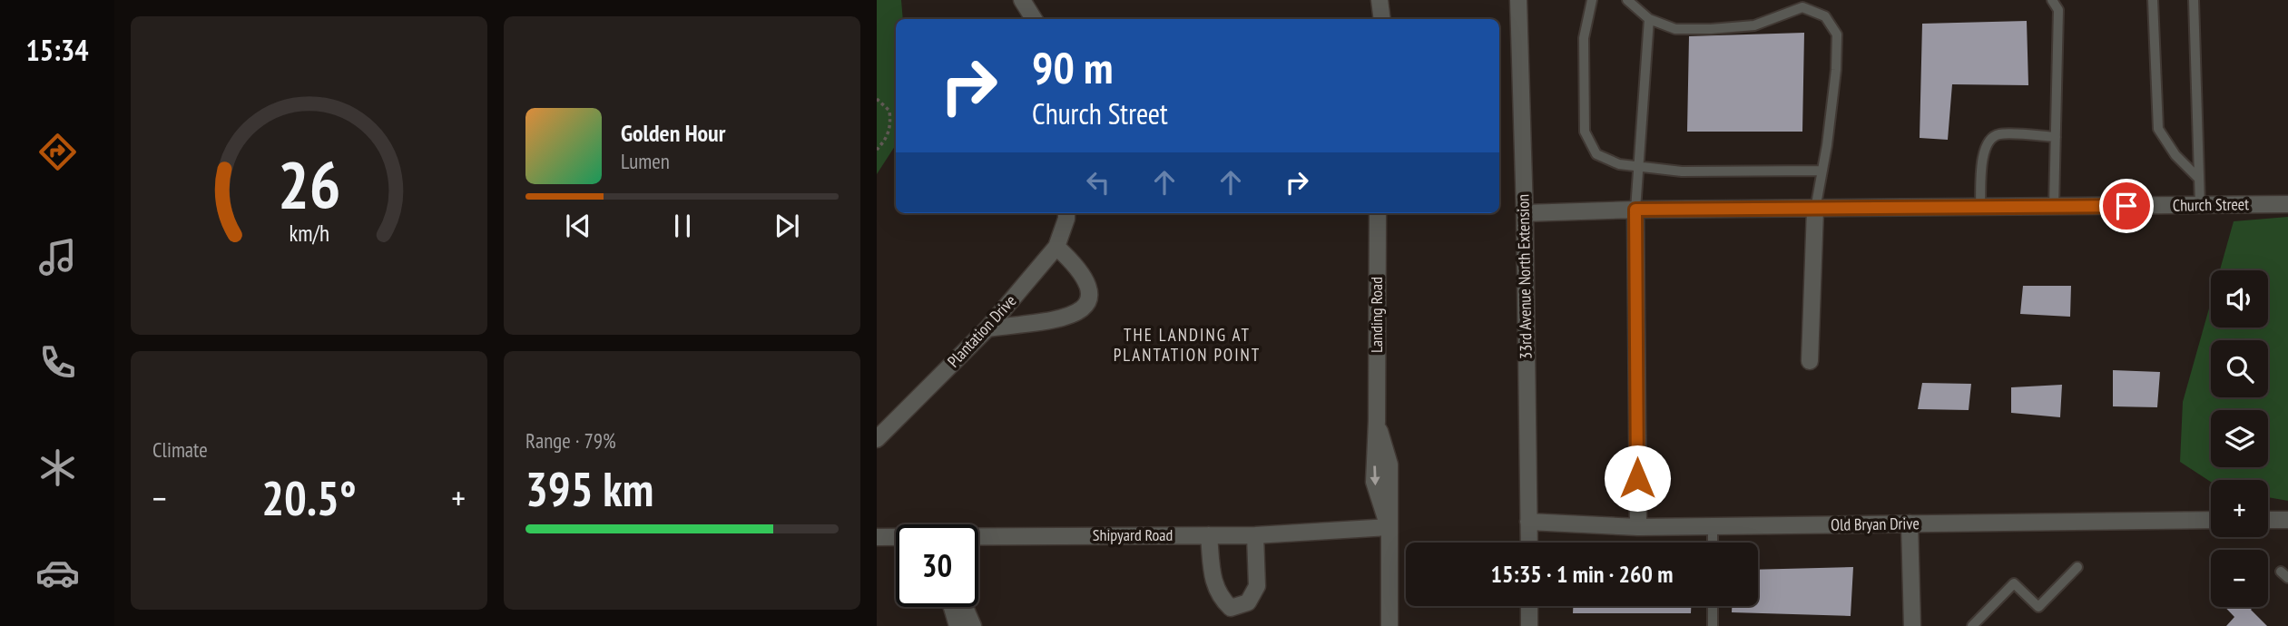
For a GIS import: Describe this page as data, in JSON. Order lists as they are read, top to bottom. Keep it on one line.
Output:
{"streets":{"street":["Church Street","33rd Avenue North Extension","Landing Road","Plantation Drive","Old Bryan Drive","Shipyard Road"]},"crossings":[["Church Street","33rd Avenue North Extension"],["33rd Avenue North Extension","Old Bryan Drive"],["Landing Road","Shipyard Road"]],"districts":["THE LANDING AT PLANTATION POINT"],"page":{"tabs":"15:34","turn":["90 m","Church Street"],"song":["Golden Hour","Lumen"],"map_buttons":["+","−"],"tile":["Climate",["Range · 79%","395 km"]],"heat":["−","20.5°","+"],"limit":"30","trip":"15:35 · 1 min · 260 m","gauge":["26","km/h"]}}
